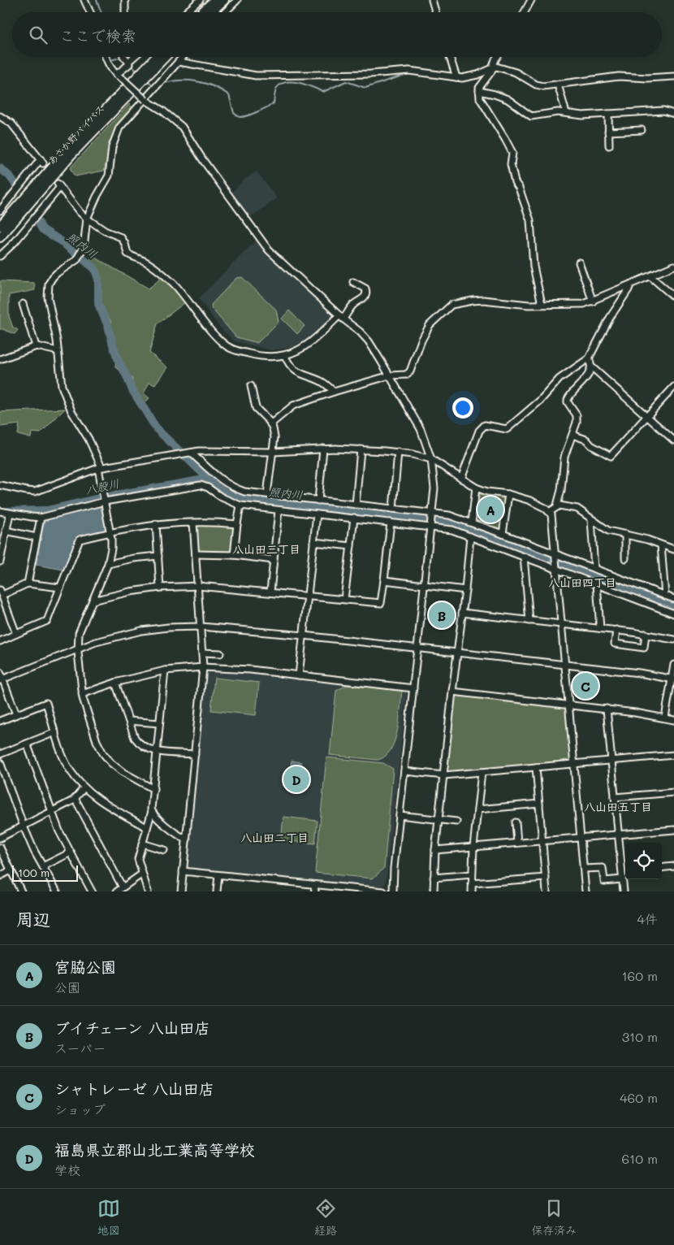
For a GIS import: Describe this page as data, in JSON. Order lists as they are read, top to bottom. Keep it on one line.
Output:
{"streets":{"highway":["あさか野バイパス"]},"districts":["八山田三丁目","八山田四丁目","八山田五丁目","八山田二丁目"],"water":["照内川","八股川"],"scale_bar":"100 m","page":{"search":"ここで検索","pins":["A","B","C","D"],"scale":"100 m","heading":["周辺","4件"],"list":[{"mark":"A","name":"宮脇公園","note":"公園","value":"160 m"},{"mark":"B","name":"ブイチェーン 八山田店","note":"スーパー","value":"310 m"},{"mark":"C","name":"シャトレーゼ 八山田店","note":"ショップ","value":"460 m"},{"mark":"D","name":"福島県立郡山北工業高等学校","note":"学校","value":"610 m"}],"nav":["地図","経路","保存済み"]}}
